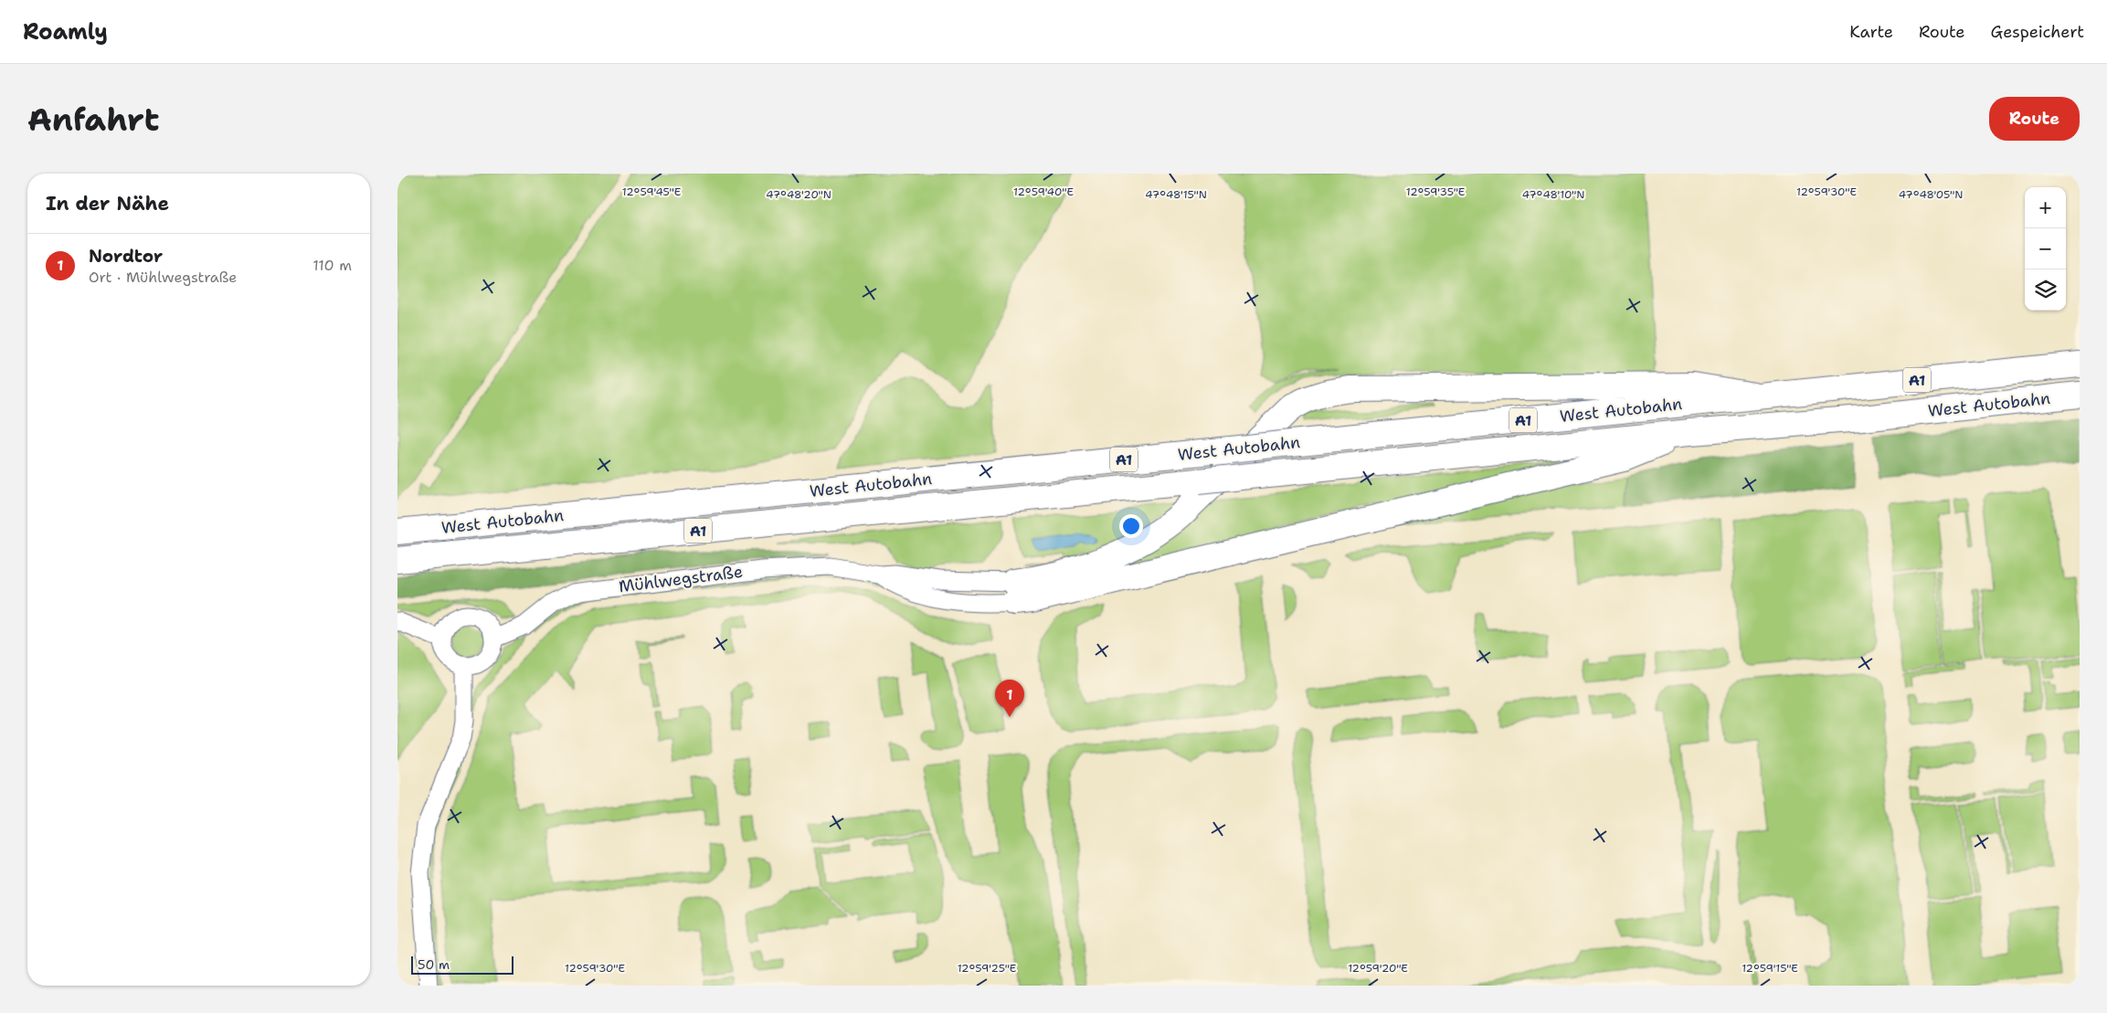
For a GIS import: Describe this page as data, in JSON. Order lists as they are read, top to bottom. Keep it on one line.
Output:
{"streets":{"highway":["A1","West Autobahn"],"street":["Mühlwegstraße"]},"scale_bar":"50 m","page":{"header":"Roamly","nav":["Karte","Route","Gespeichert"],"buttons":"Route","title":"Anfahrt","heading":"In der Nähe","map_buttons":["+","−"],"list":[{"mark":"1","name":"Nordtor","note":"Ort · Mühlwegstraße","value":"110 m"}],"pins":"1","scale":"50 m"},"coordinates":["12°59'45\"E","12°59'40\"E","12°59'35\"E","12°59'30\"E","47°48'05\"N","47°48'20\"N","47°48'15\"N","47°48'10\"N","12°59'25\"E","12°59'20\"E","12°59'15\"E"]}
